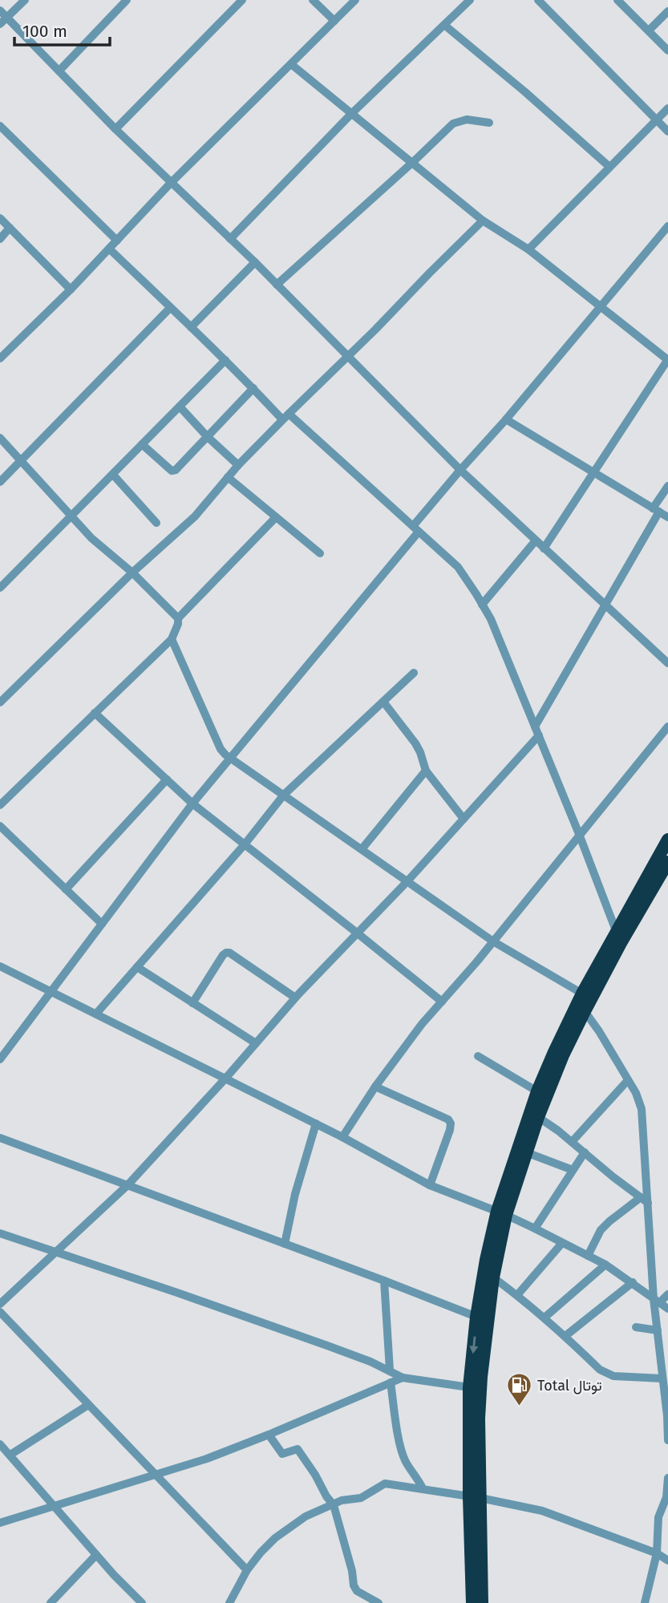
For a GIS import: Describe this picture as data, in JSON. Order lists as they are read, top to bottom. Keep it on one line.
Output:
{"places":{"fuel station":["Total توتال"]},"scale_bar":"100 m"}
